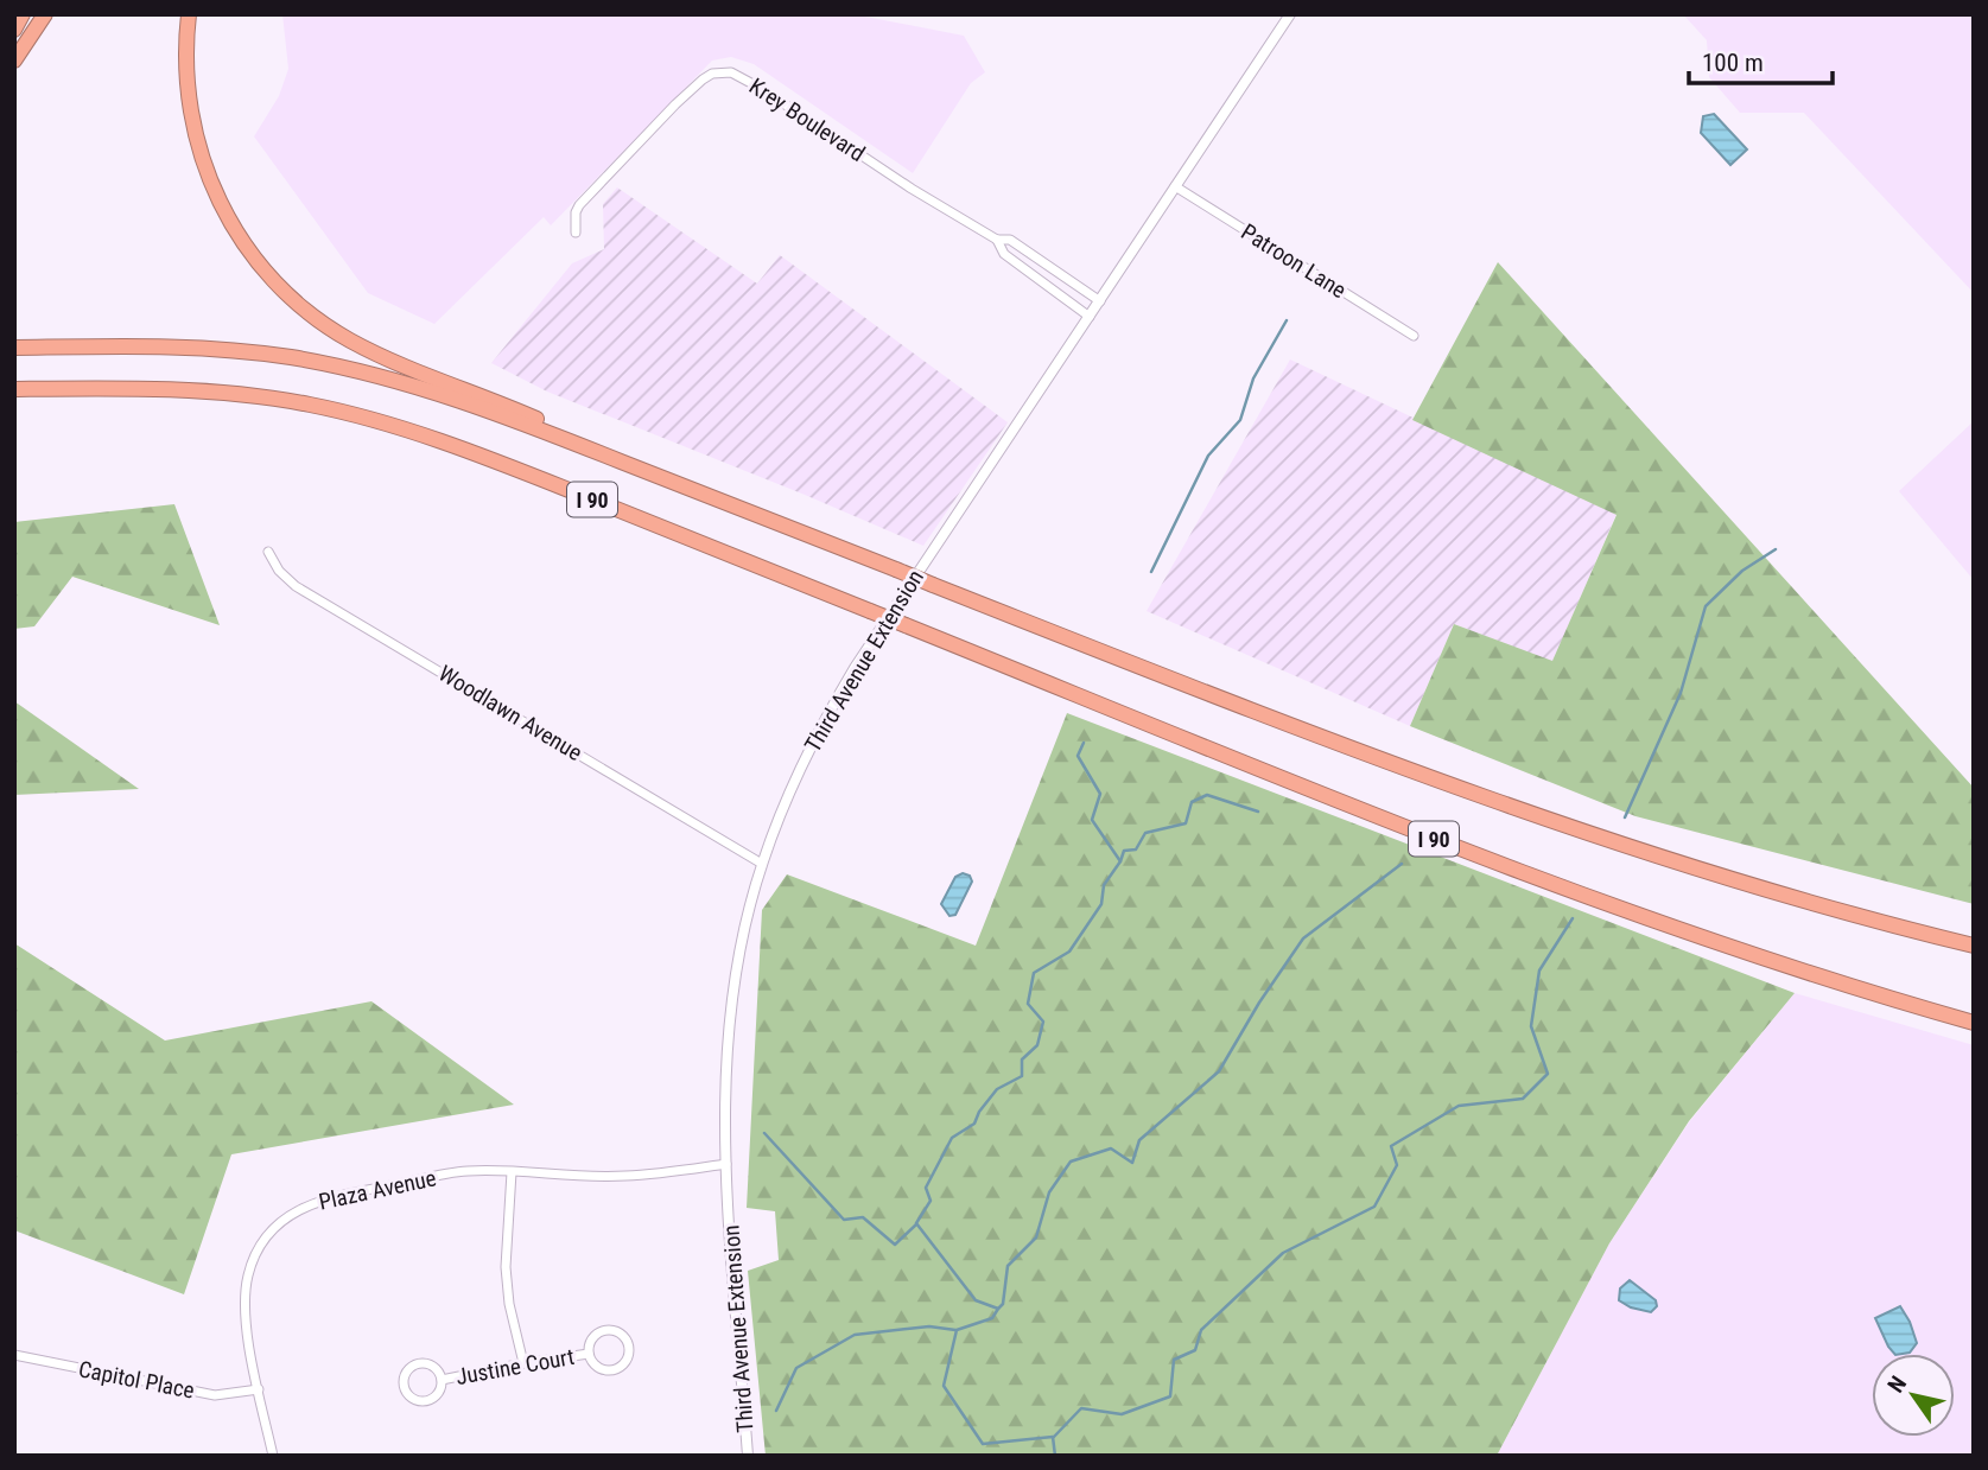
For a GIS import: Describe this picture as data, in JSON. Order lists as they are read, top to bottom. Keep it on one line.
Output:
{"streets":{"highway":["I 90"],"street":["Krey Boulevard","Patroon Lane","Third Avenue Extension","Woodlawn Avenue","Plaza Avenue","Justine Court","Capitol Place"]},"crossings":[["Krey Boulevard","Third Avenue Extension"],["Patroon Lane","Third Avenue Extension"],["Third Avenue Extension","Woodlawn Avenue"],["Third Avenue Extension","Plaza Avenue"],["Plaza Avenue","Capitol Place"]],"scale_bar":"100 m","north":"top left"}
